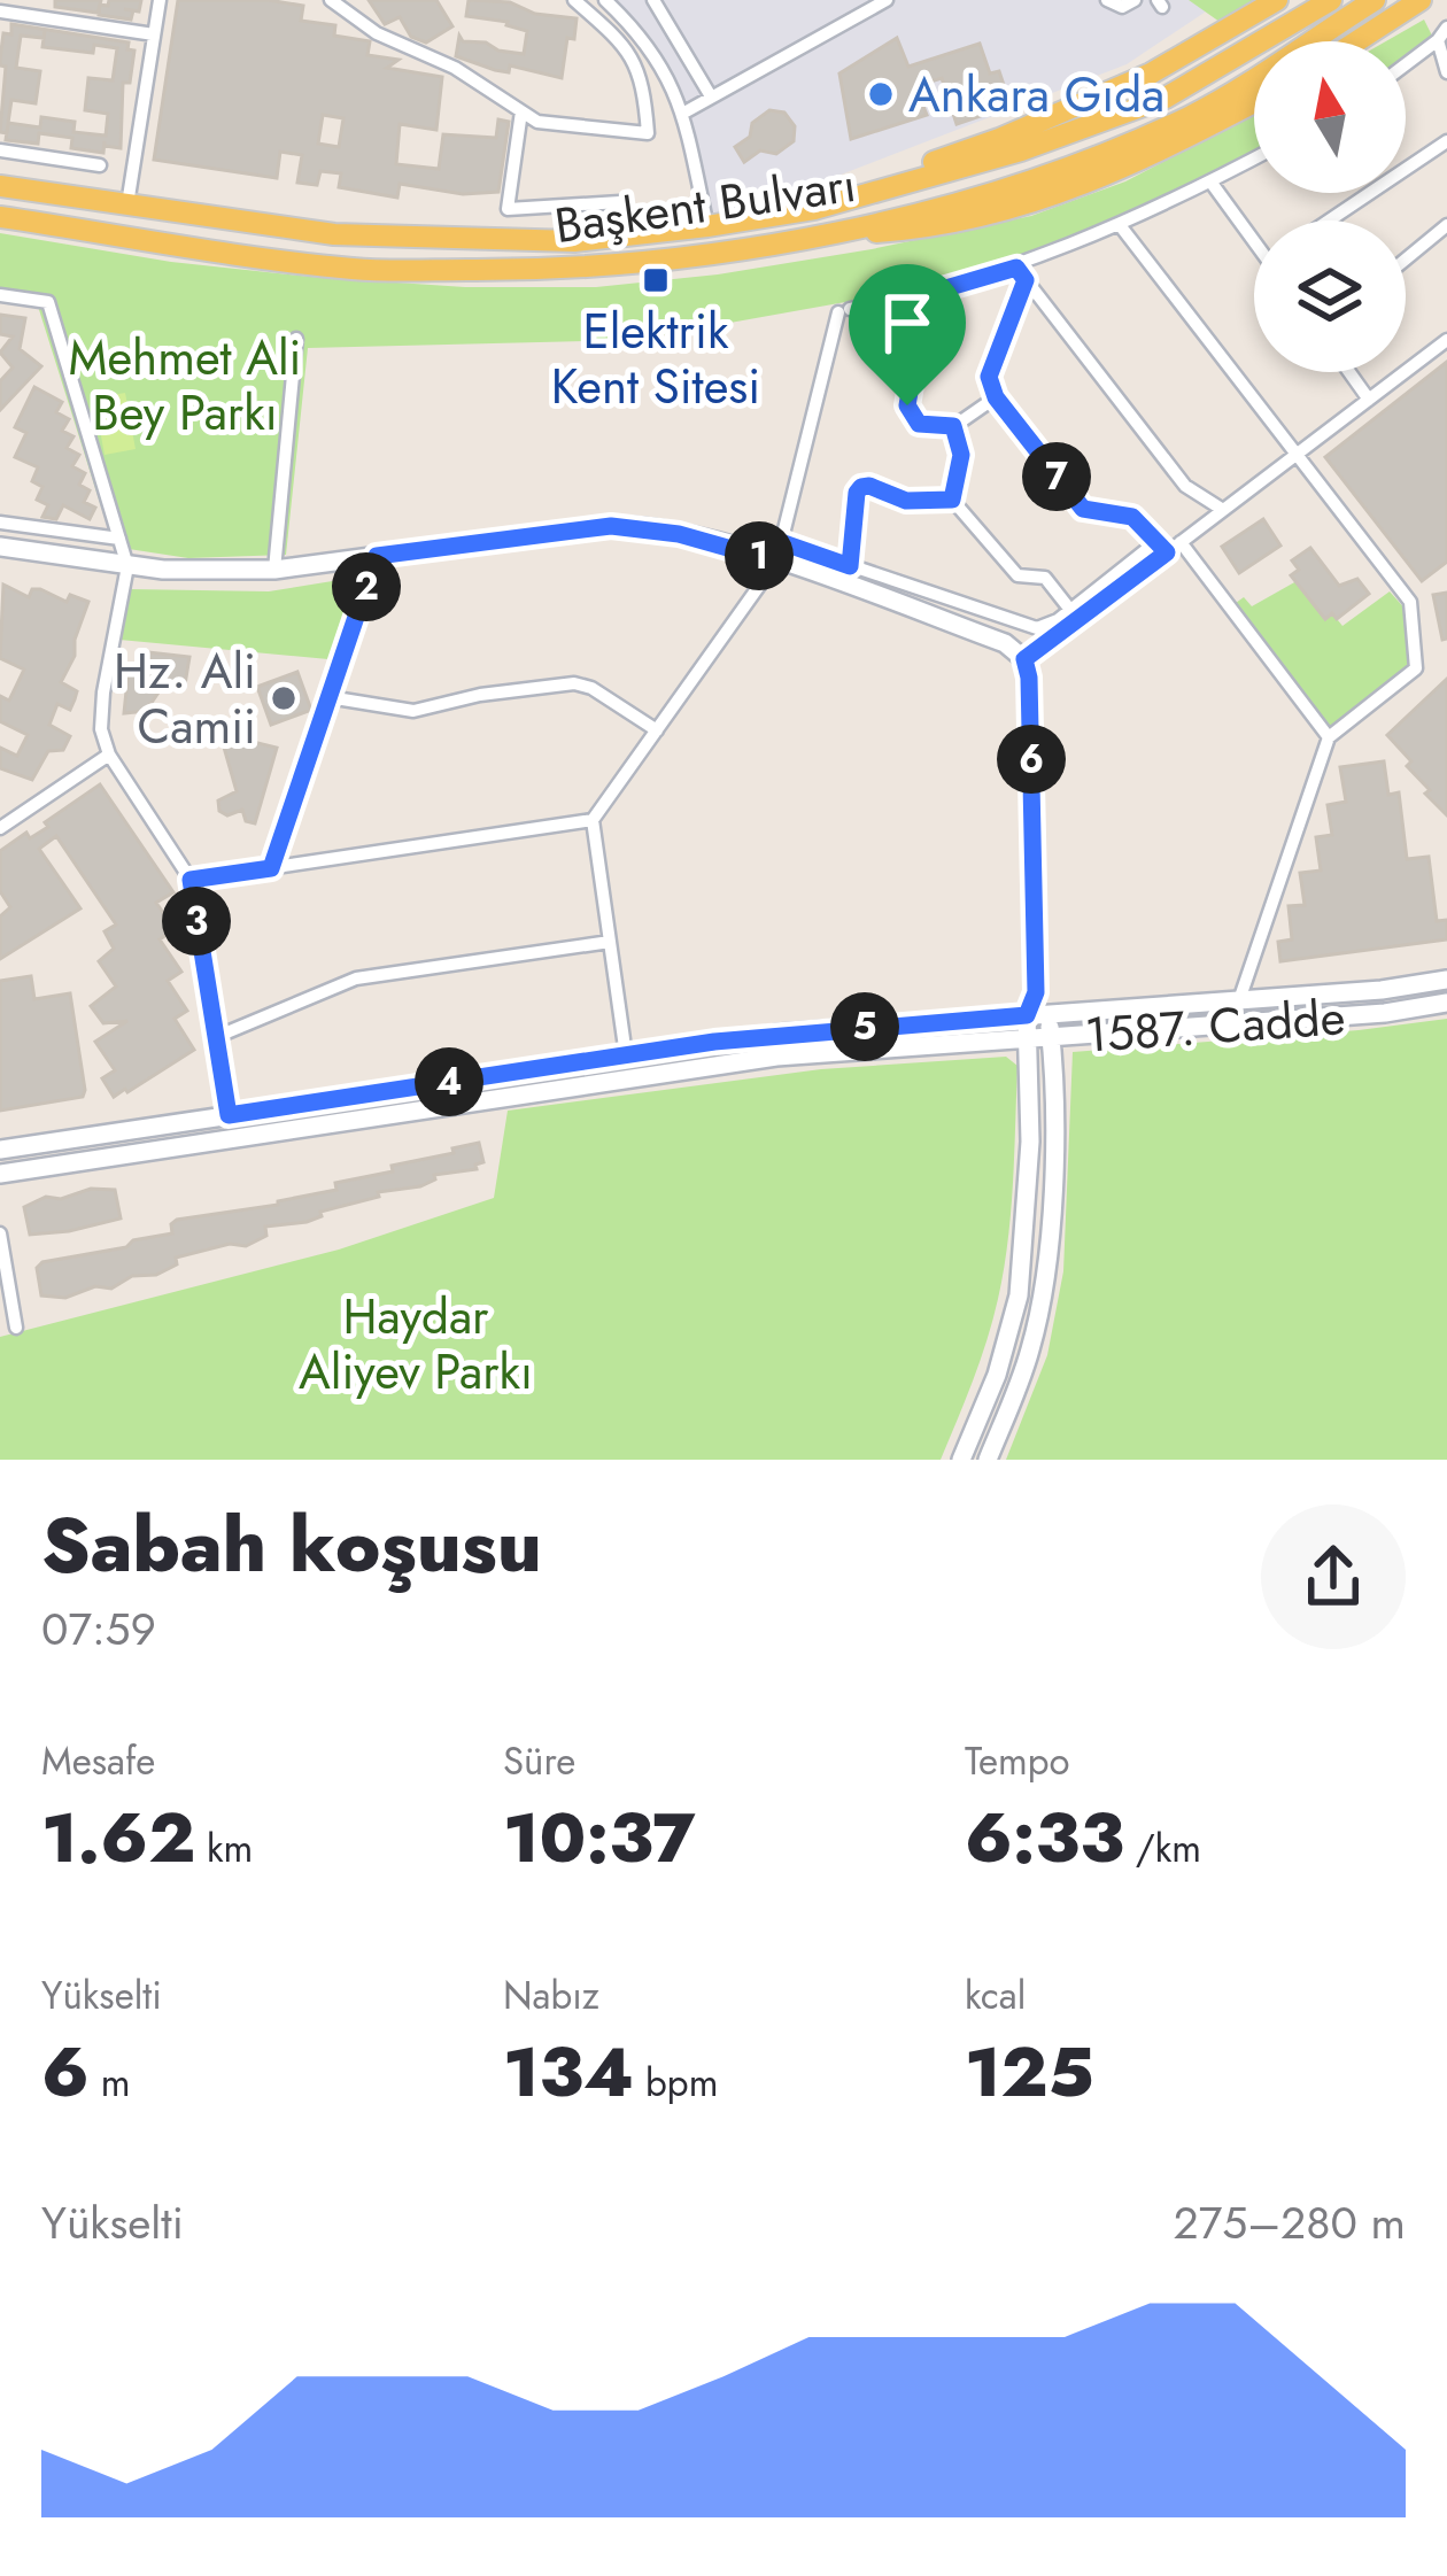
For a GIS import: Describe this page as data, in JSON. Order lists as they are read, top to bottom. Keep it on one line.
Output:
{"streets":{"main road":["Başkent Bulvarı","1587. Cadde"]},"parks":["Mehmet Ali Bey Parkı","Haydar Aliyev Parkı"],"places":{"other":["Ankara Gıda","Hz. Ali Camii"],"transit":["Elektrik Kent Sitesi"]},"north":"top","page":{"pins":["7","1","2","6","3","5","4"],"heading":["Sabah koşusu","07:59"],"stats":[["Mesafe","1.62 km"],["Süre","10:37"],["Tempo","6:33 /km"],["Yükselti","6 m"],["Nabız","134 bpm"],["kcal","125"]],"chart":["Yükselti","275–280 m"]}}
